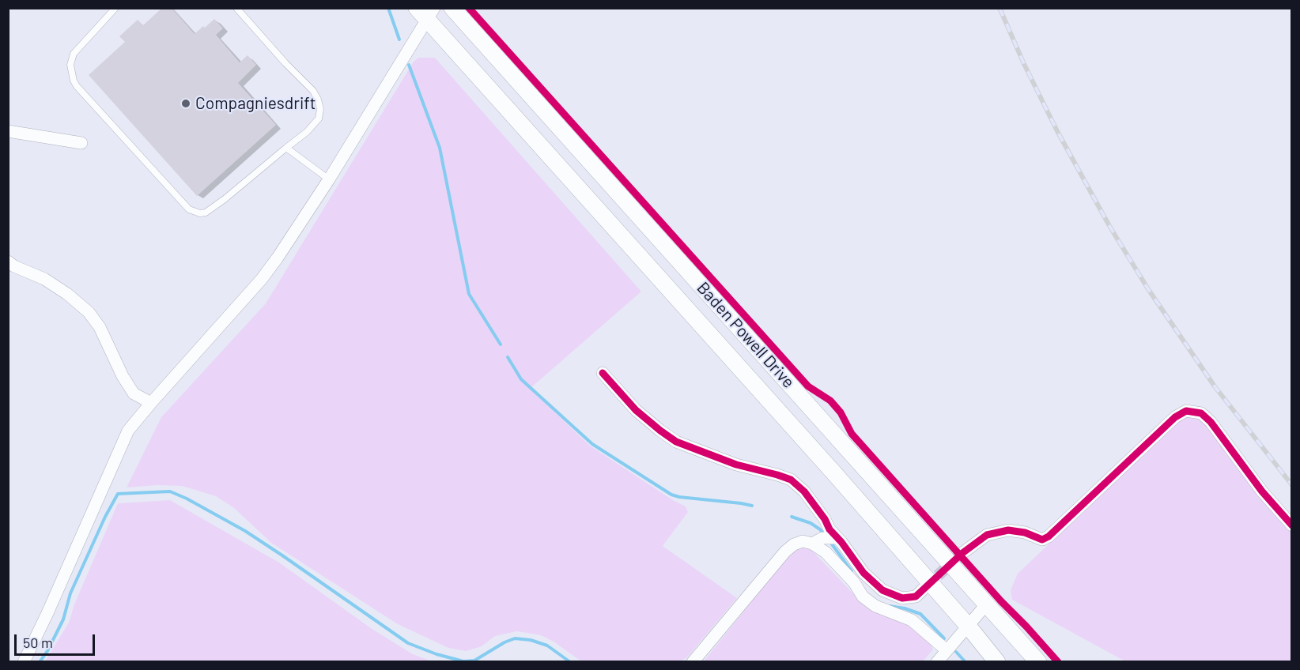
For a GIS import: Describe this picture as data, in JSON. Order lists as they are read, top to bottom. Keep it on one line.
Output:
{"streets":{"main road":["Baden Powell Drive"]},"places":["Compagniesdrift"],"scale_bar":"50 m"}
